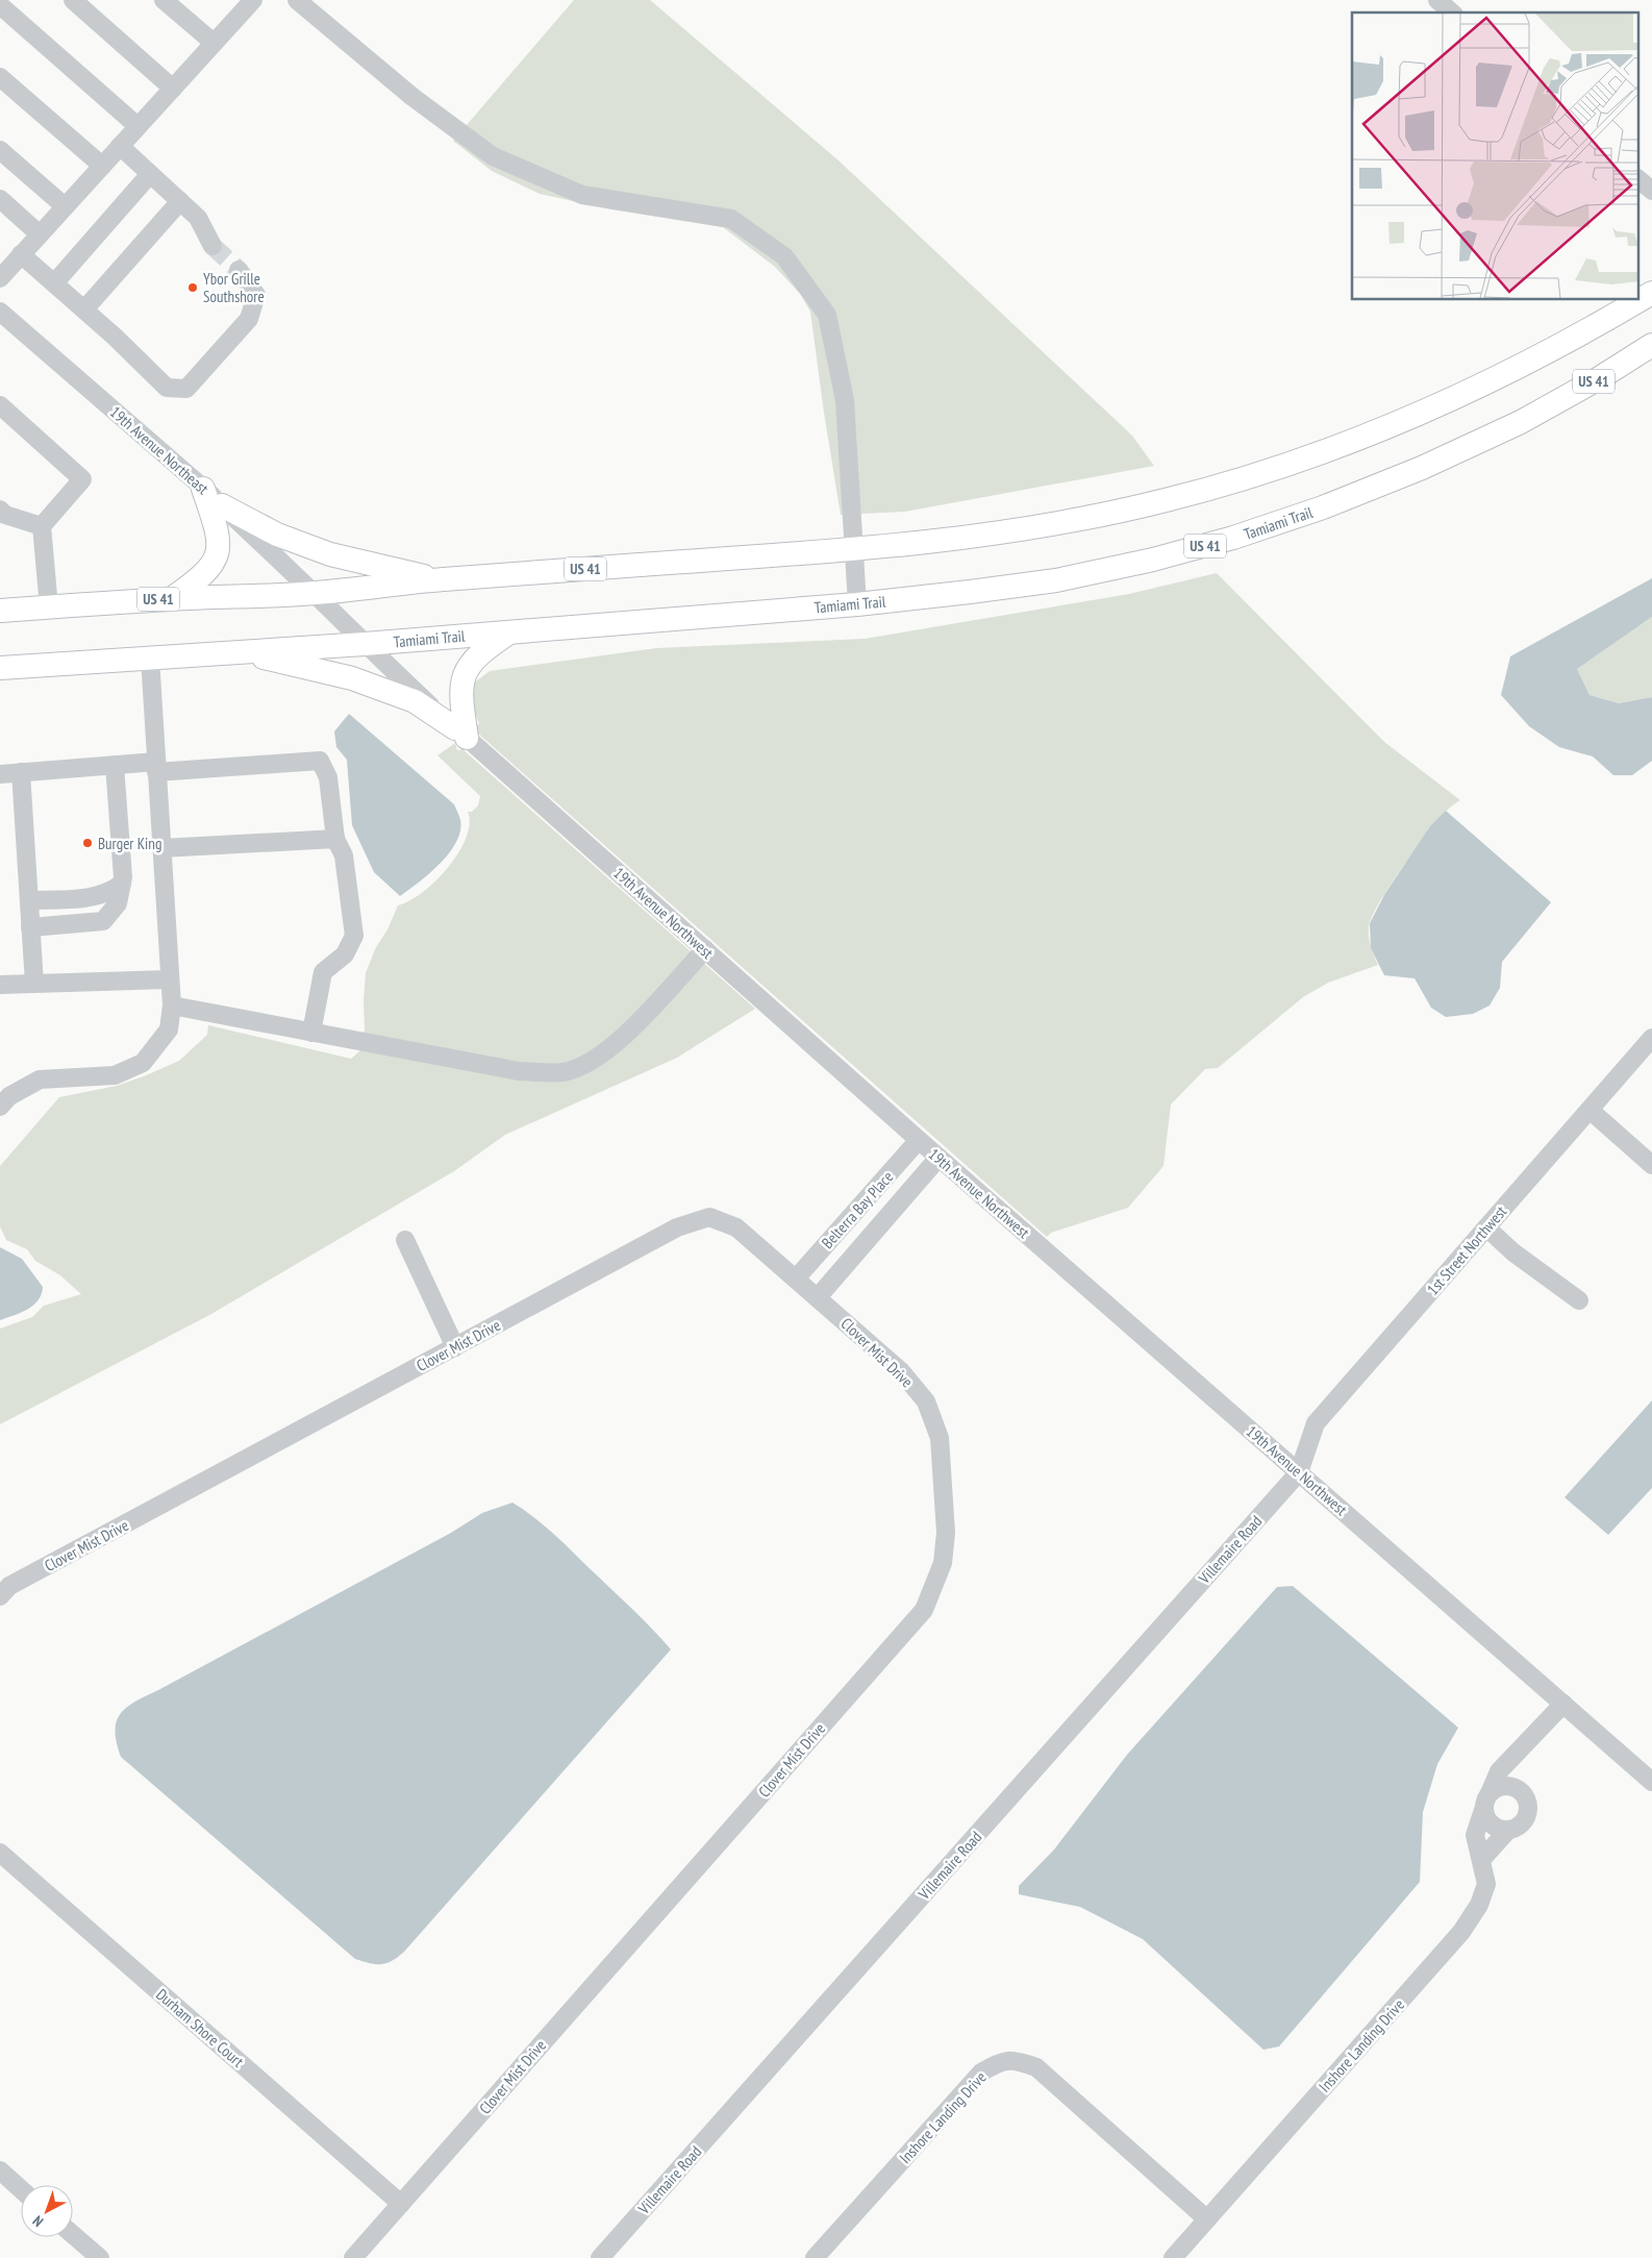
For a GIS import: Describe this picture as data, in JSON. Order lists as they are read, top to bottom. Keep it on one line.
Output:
{"streets":{"main road":["US 41","Tamiami Trail"],"street":["19th Avenue Northeast","19th Avenue Northwest","Belterra Bay Place","1st Street Northwest","Clover Mist Drive","Villemaire Road","Durham Shore Court","Inshore Landing Drive"]},"crossings":[["US 41","19th Avenue Northeast"],["US 41","19th Avenue Northwest"],["19th Avenue Northeast","19th Avenue Northwest"],["Tamiami Trail","19th Avenue Northwest"],["19th Avenue Northwest","Belterra Bay Place"],["19th Avenue Northwest","1st Street Northwest"],["19th Avenue Northwest","Villemaire Road"],["19th Avenue Northwest","Inshore Landing Drive"],["Belterra Bay Place","Clover Mist Drive"],["1st Street Northwest","Villemaire Road"],["Clover Mist Drive","Durham Shore Court"]],"places":["Ybor Grille Southshore","Burger King"],"north":"bottom left"}
